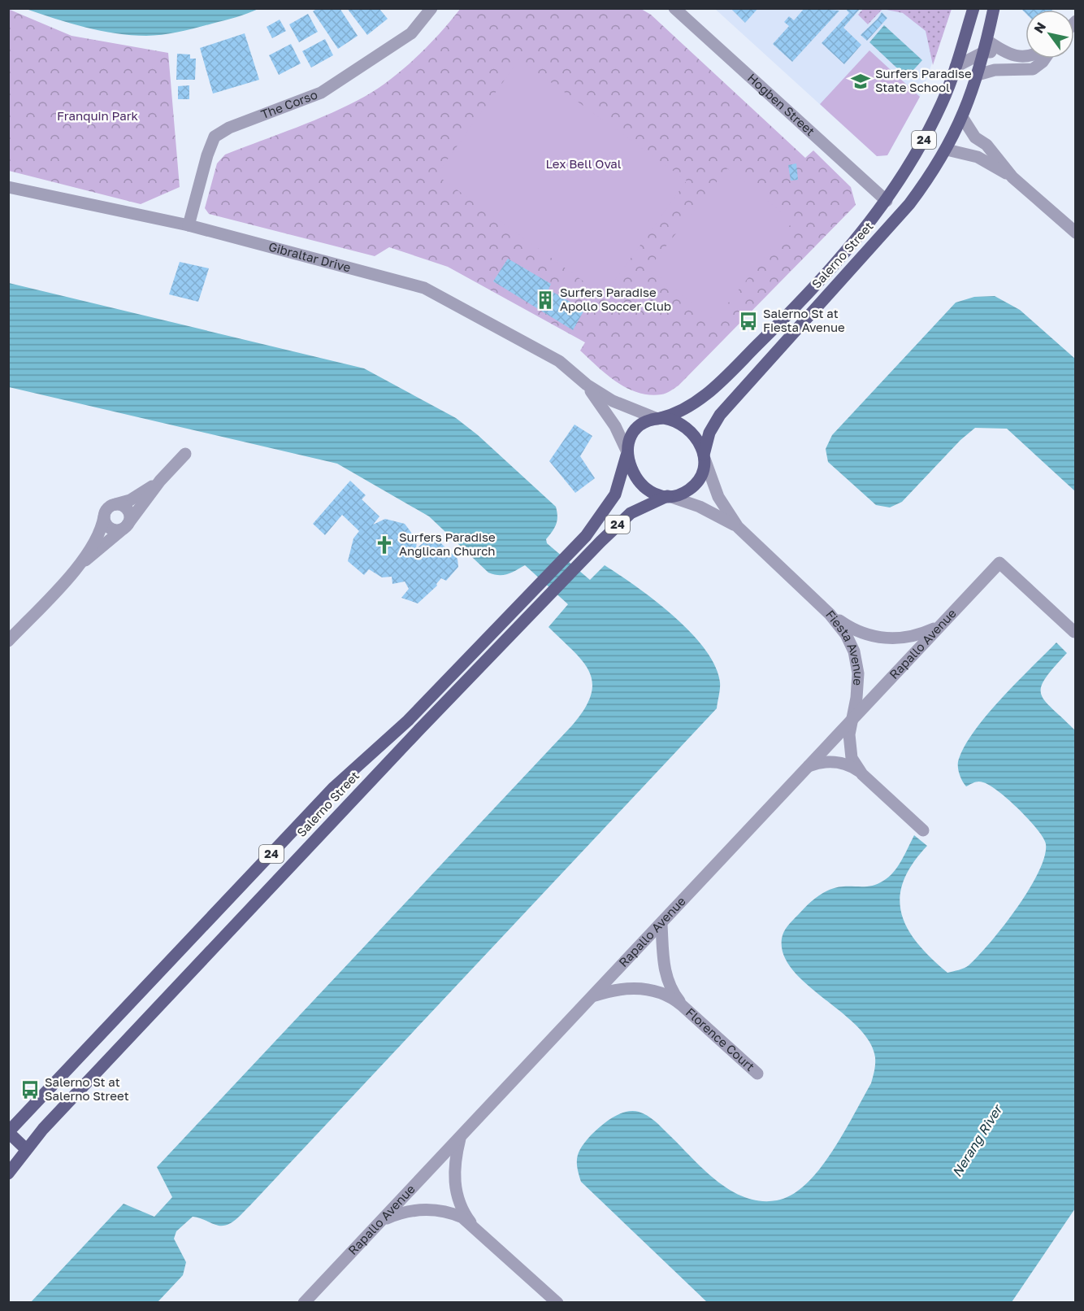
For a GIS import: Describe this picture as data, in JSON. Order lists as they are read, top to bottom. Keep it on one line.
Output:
{"streets":{"main road":["24","Salerno Street"],"street":["The Corso","Hogben Street","Gibraltar Drive","Rapallo Avenue","Fiesta Avenue","Florence Court"]},"crossings":[["The Corso","Gibraltar Drive"],["Hogben Street","Salerno Street"],["24","Salerno Street"],["24","Gibraltar Drive"],["24","Fiesta Avenue"],["Salerno Street","Gibraltar Drive"],["Salerno Street","Fiesta Avenue"],["Gibraltar Drive","Fiesta Avenue"],["Rapallo Avenue","Fiesta Avenue"],["Rapallo Avenue","Florence Court"]],"water":["Nerang River"],"parks":["Franquin Park","Lex Bell Oval"],"places":{"school or university":["Surfers Paradise State School"],"building":["Surfers Paradise Apollo Soccer Club"],"bus stop":["Salerno St at Fiesta Avenue","Salerno St at Salerno Street"],"church":["Surfers Paradise Anglican Church"]},"north":"top left"}
